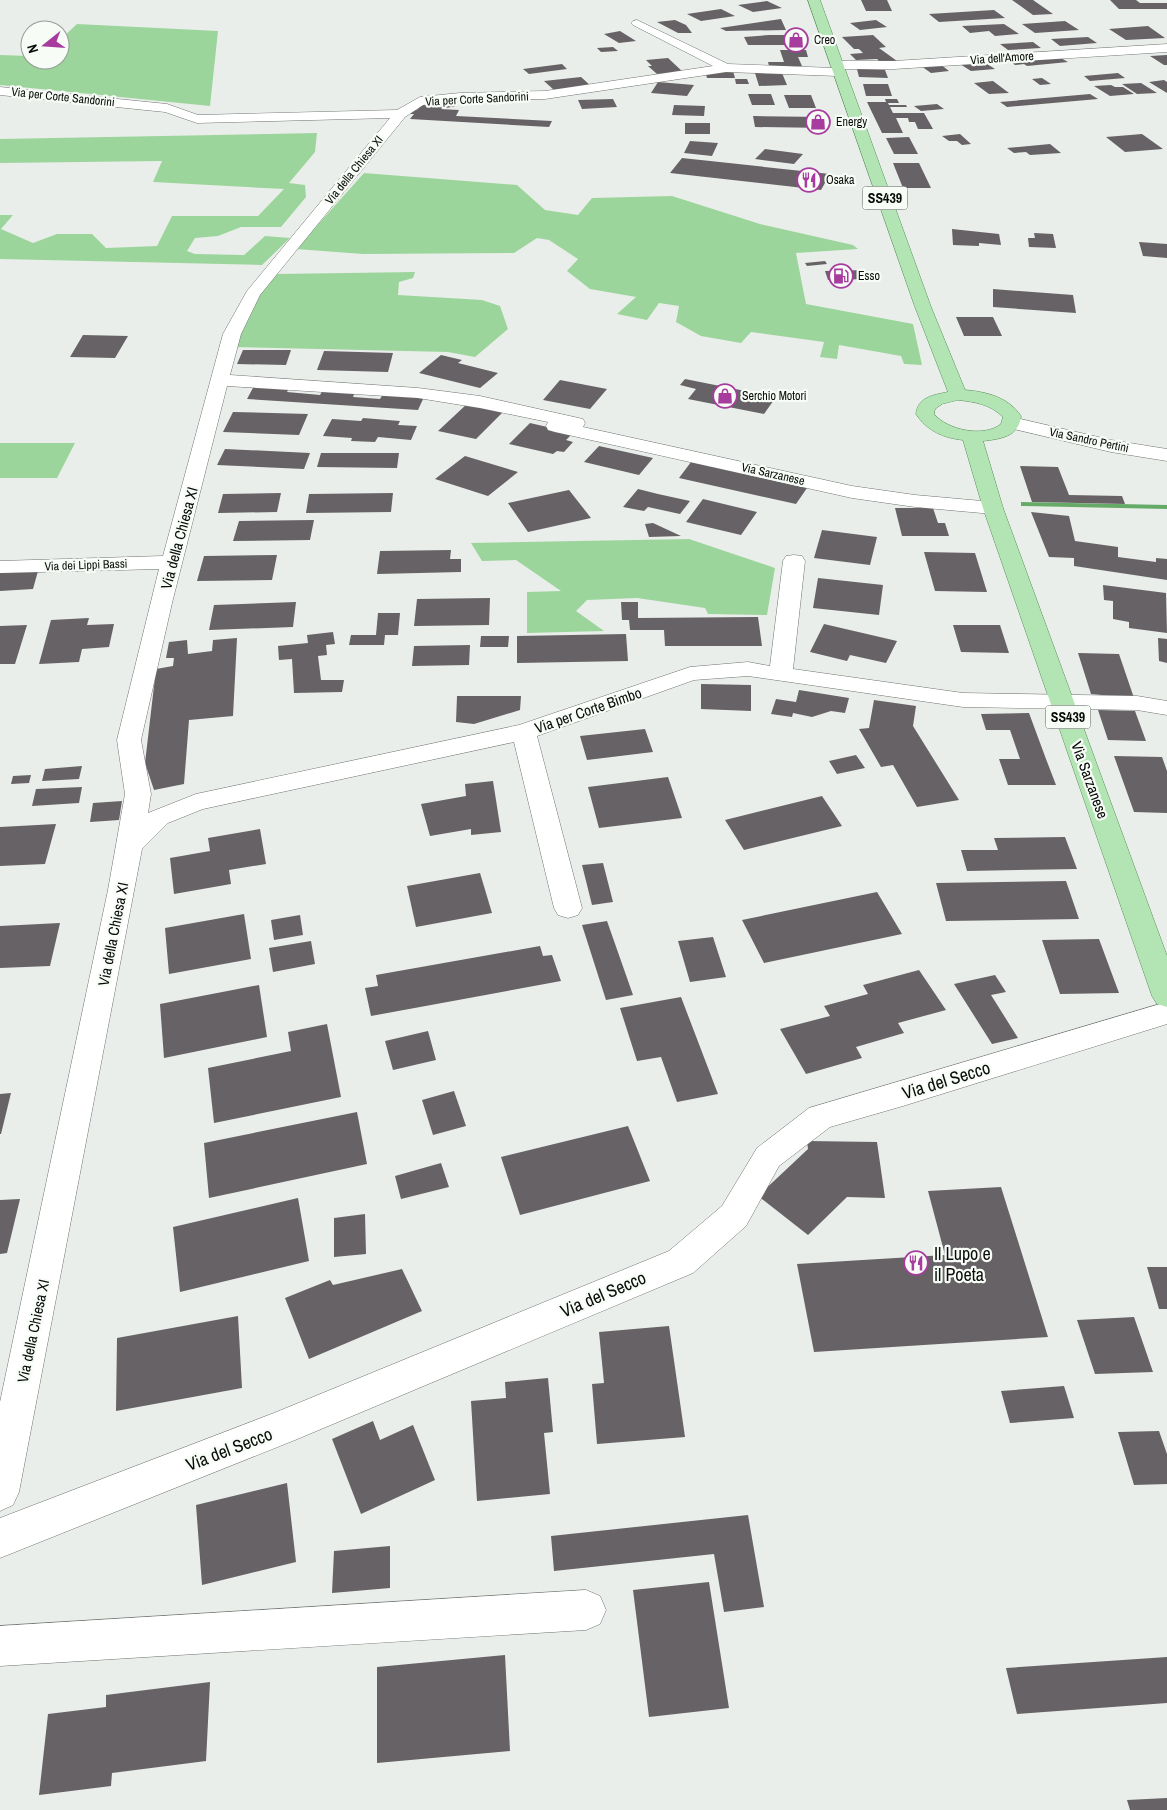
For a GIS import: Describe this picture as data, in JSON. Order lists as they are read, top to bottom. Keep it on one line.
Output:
{"streets":{"main road":["SS439","Via Sarzanese"],"street":["Via dell'Amore","Via per Corte Sandorini","Via della Chiesa XI","Via Sandro Pertini","Via dei Lippi Bassi","Via per Corte Bimbo","Via del Secco"]},"crossings":[["Via dell'Amore","Via per Corte Sandorini"],["Via dell'Amore","SS439"],["Via per Corte Sandorini","Via della Chiesa XI"],["Via per Corte Sandorini","SS439"],["Via della Chiesa XI","Via dei Lippi Bassi"],["Via della Chiesa XI","Via per Corte Bimbo"],["Via Sarzanese","Via per Corte Bimbo"]],"places":{"shop":["Creo","Energy","Serchio Motori"],"restaurant":["Osaka","Il Lupo e il Poeta"],"fuel station":["Esso"]},"north":"left"}
